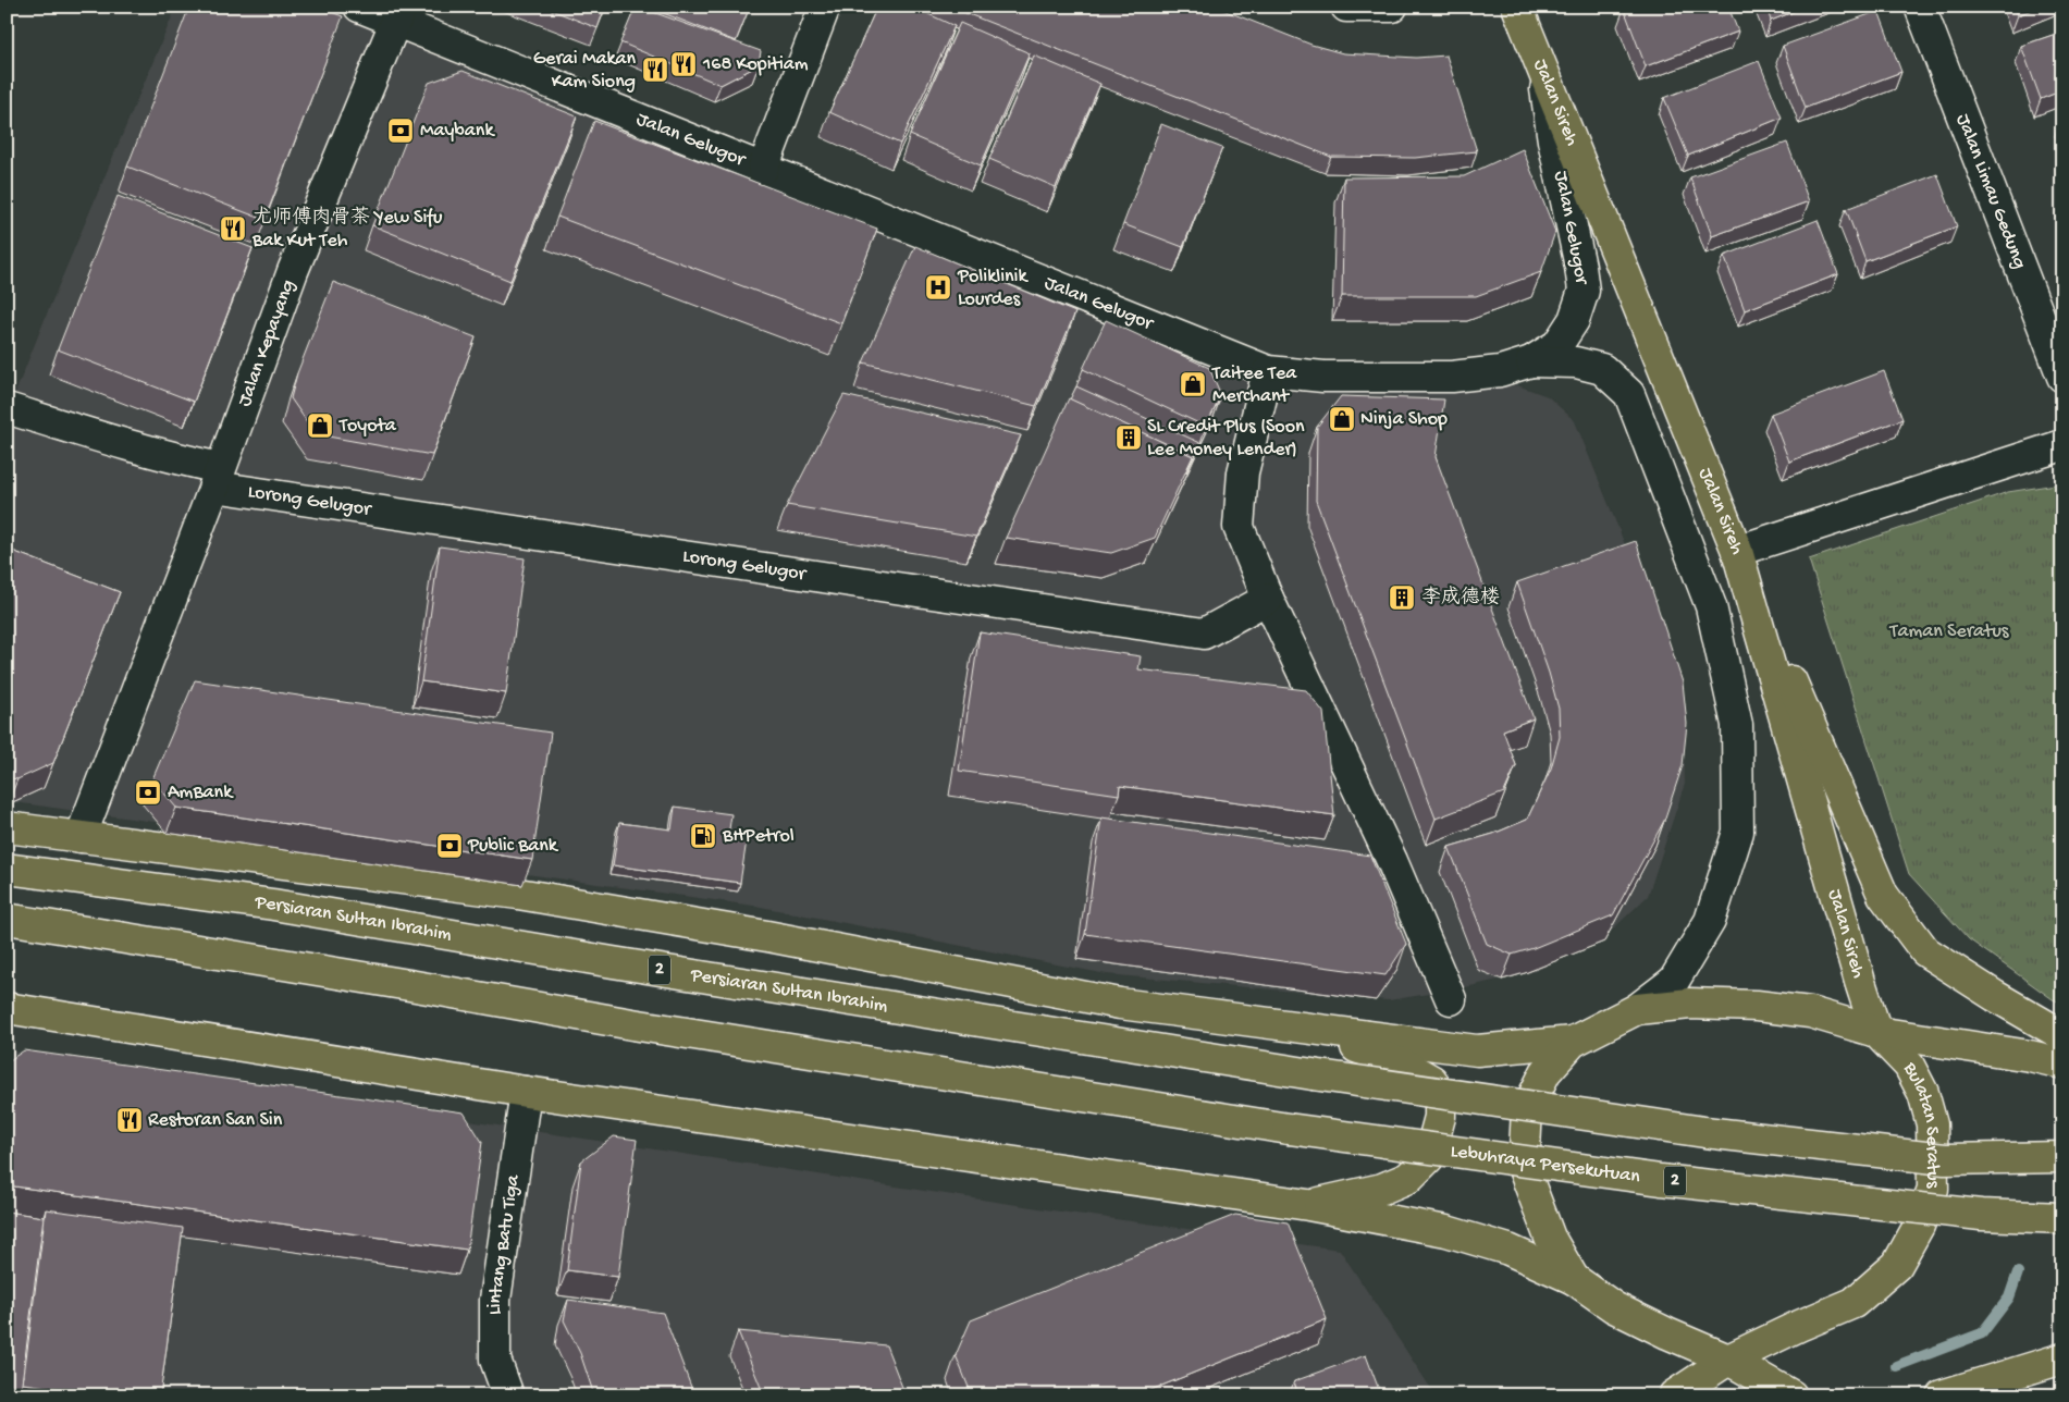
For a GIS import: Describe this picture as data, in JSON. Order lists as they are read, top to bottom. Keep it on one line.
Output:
{"streets":{"main road":["Jalan Sireh","Persiaran Sultan Ibrahim","2","Bulatan Seratus","Lebuhraya Persekutuan"],"street":["Jalan Gelugor","Jalan Limau Gedung","Jalan Kepayang","Lorong Gelugor","Lintang Batu Tiga"]},"crossings":[["Jalan Sireh","Jalan Gelugor"],["Jalan Sireh","Bulatan Seratus"],["Jalan Gelugor","Jalan Kepayang"],["Jalan Kepayang","Lorong Gelugor"]],"parks":["Taman Seratus"],"places":{"restaurant":["168 Kopitiam","Gerai Makan Kam Siong","尤师傅肉骨茶 Yew Sifu Bak Kut Teh","Restoran San Sin"],"bank":["Maybank","AmBank","Public Bank"],"hospital":["Poliklinik Lourdes"],"shop":["Taitee Tea Merchant","Ninja Shop","Toyota"],"building":["SL Credit Plus (Soon Lee Money Lender)","李成德楼"],"fuel station":["BHPetrol"]}}
